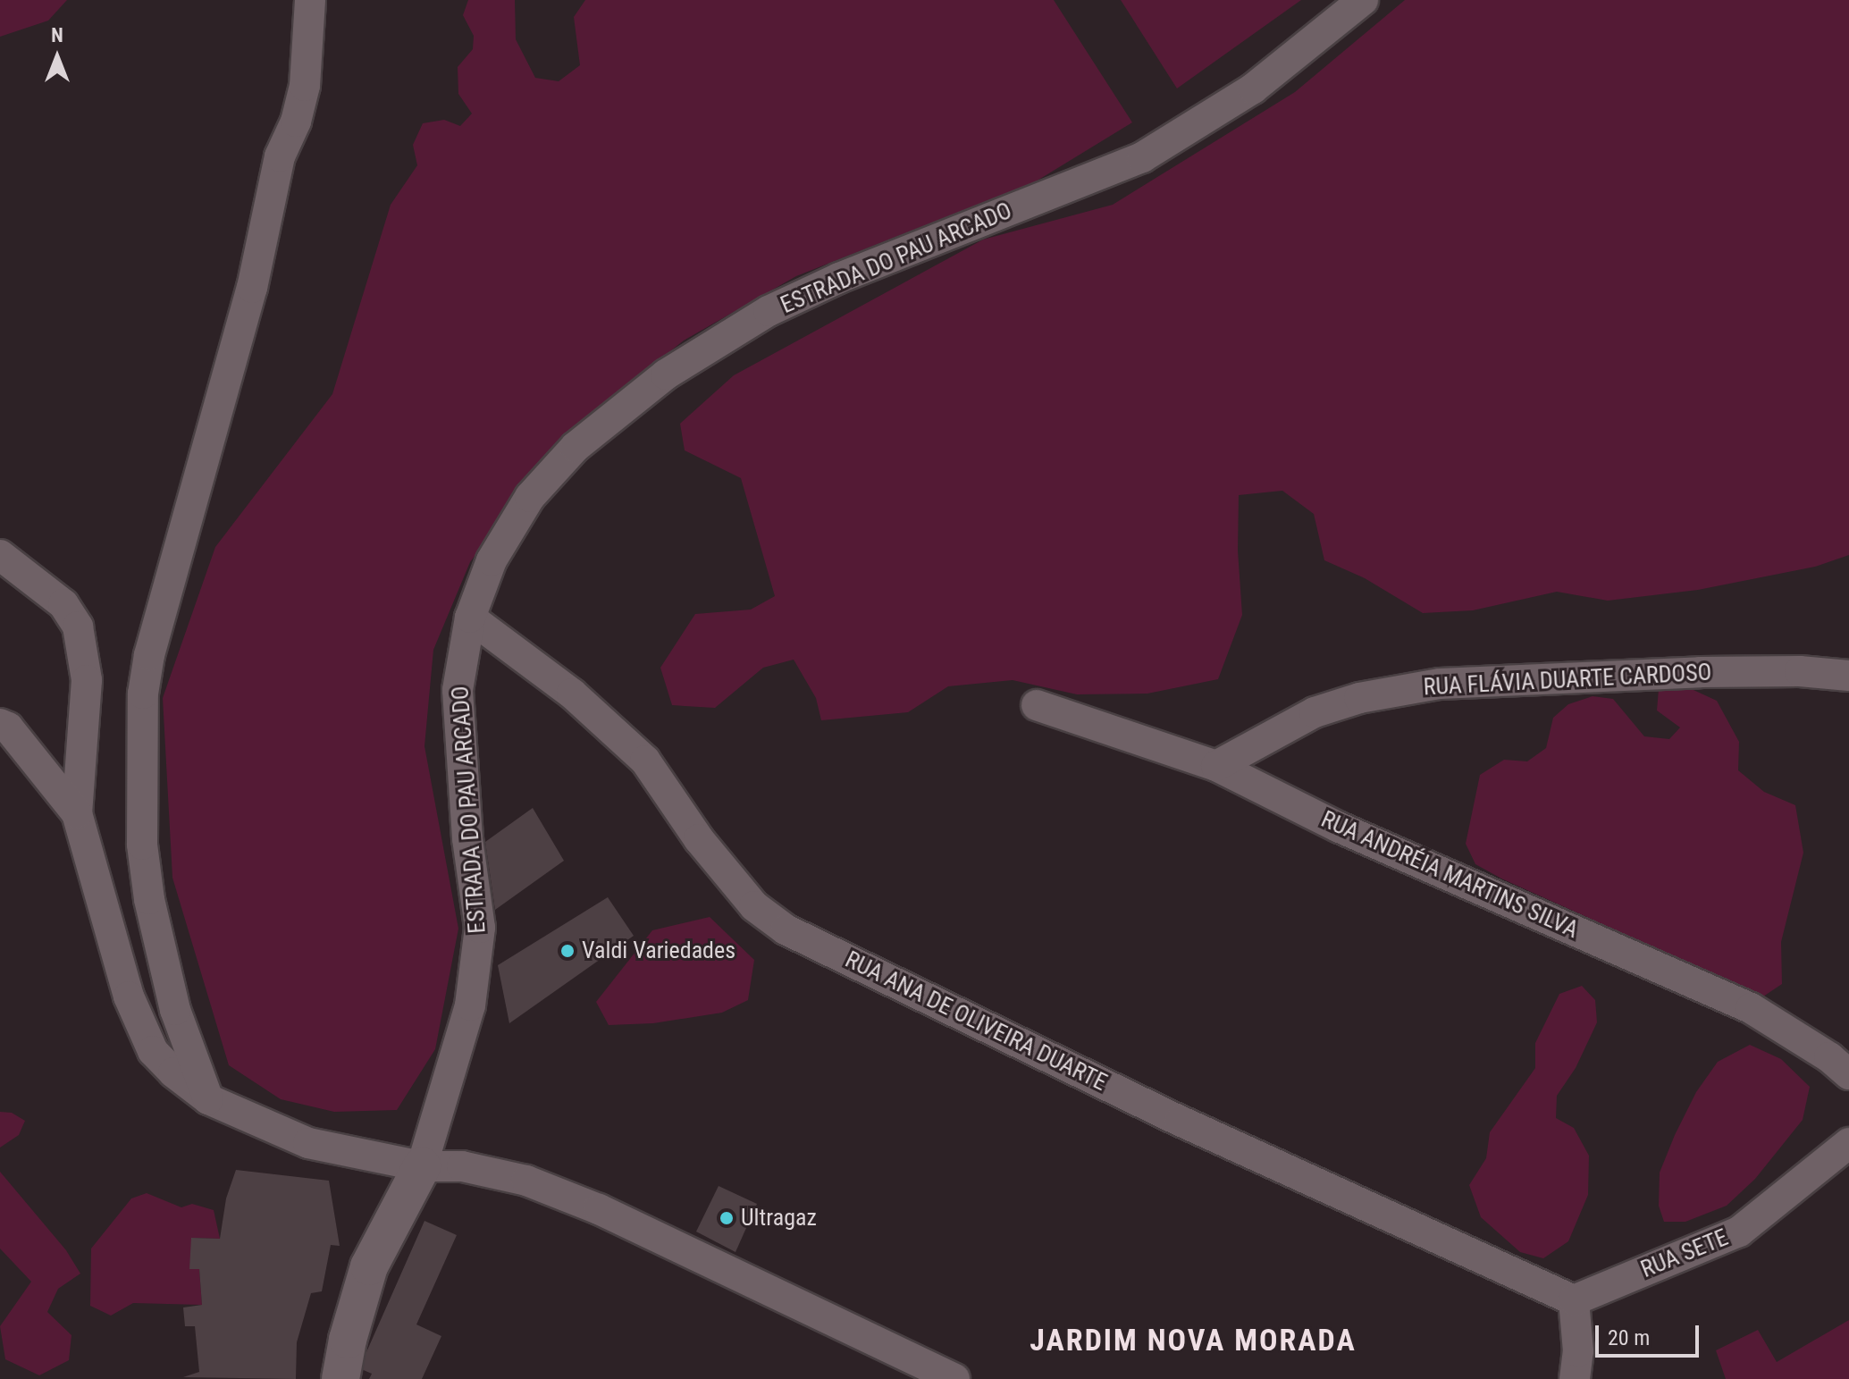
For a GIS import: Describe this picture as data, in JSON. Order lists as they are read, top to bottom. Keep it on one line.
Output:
{"streets":{"street":["ESTRADA DO PAU ARCADO","RUA FLÁVIA DUARTE CARDOSO","RUA ANDRÉIA MARTINS SILVA","RUA ANA DE OLIVEIRA DUARTE","RUA SETE"]},"crossings":[["ESTRADA DO PAU ARCADO","RUA ANA DE OLIVEIRA DUARTE"],["RUA FLÁVIA DUARTE CARDOSO","RUA ANDRÉIA MARTINS SILVA"],["RUA ANA DE OLIVEIRA DUARTE","RUA SETE"]],"districts":["JARDIM NOVA MORADA"],"places":["Valdi Variedades","Ultragaz"],"scale_bar":"20 m","north":"top"}
